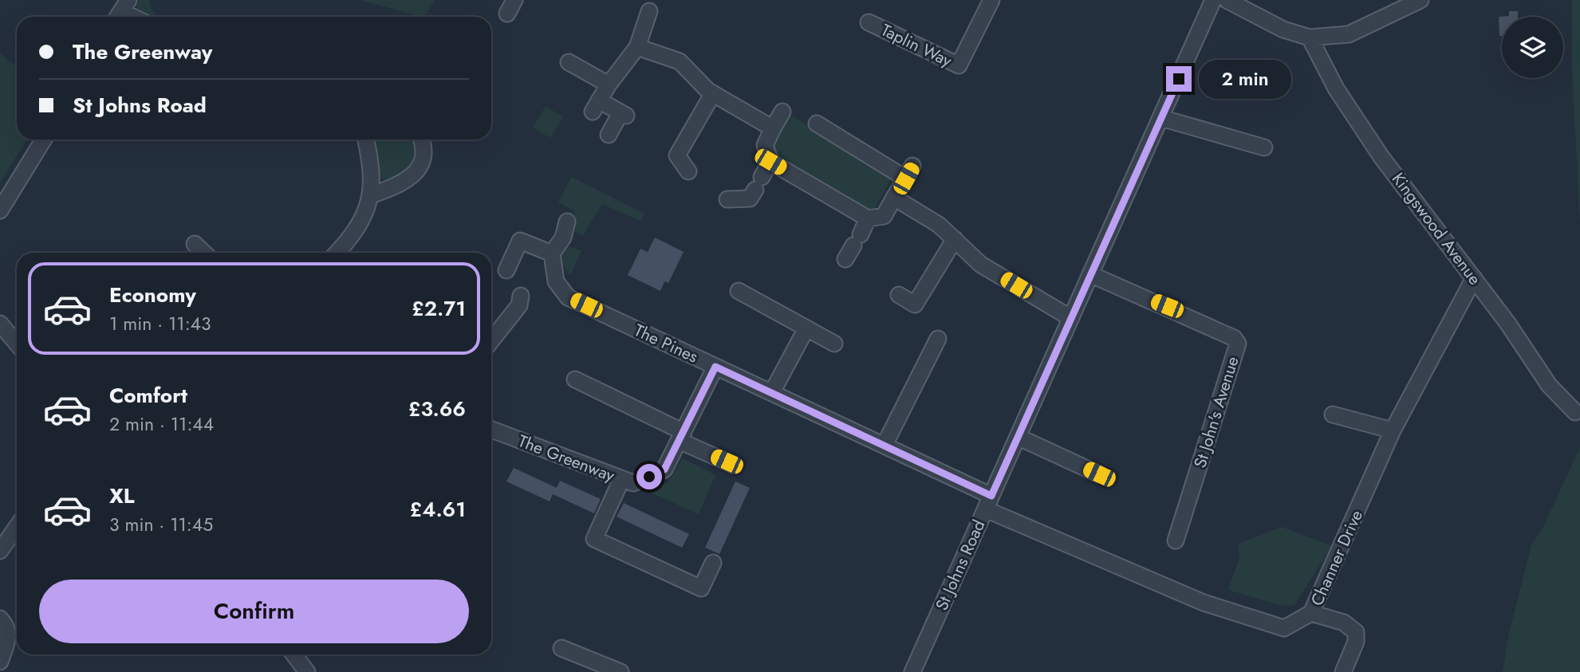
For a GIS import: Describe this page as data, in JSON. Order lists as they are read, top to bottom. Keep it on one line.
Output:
{"streets":{"street":["Taplin Way","Kingswood Avenue","The Pines","St John's Avenue","The Greenway","Channer Drive","St Johns Road"]},"crossings":[["Kingswood Avenue","Channer Drive"],["The Pines","The Greenway"],["The Pines","Channer Drive"],["The Pines","St Johns Road"],["St John's Avenue","St Johns Road"],["Channer Drive","St Johns Road"]],"page":{"banner":["The Greenway","St Johns Road"],"bubble":"2 min","list":[{"name":"Economy","note":"1 min · 11:43","value":"£2.71"},{"name":"Comfort","note":"2 min · 11:44","value":"£3.66"},{"name":"XL","note":"3 min · 11:45","value":"£4.61"}],"buttons":"Confirm"}}
